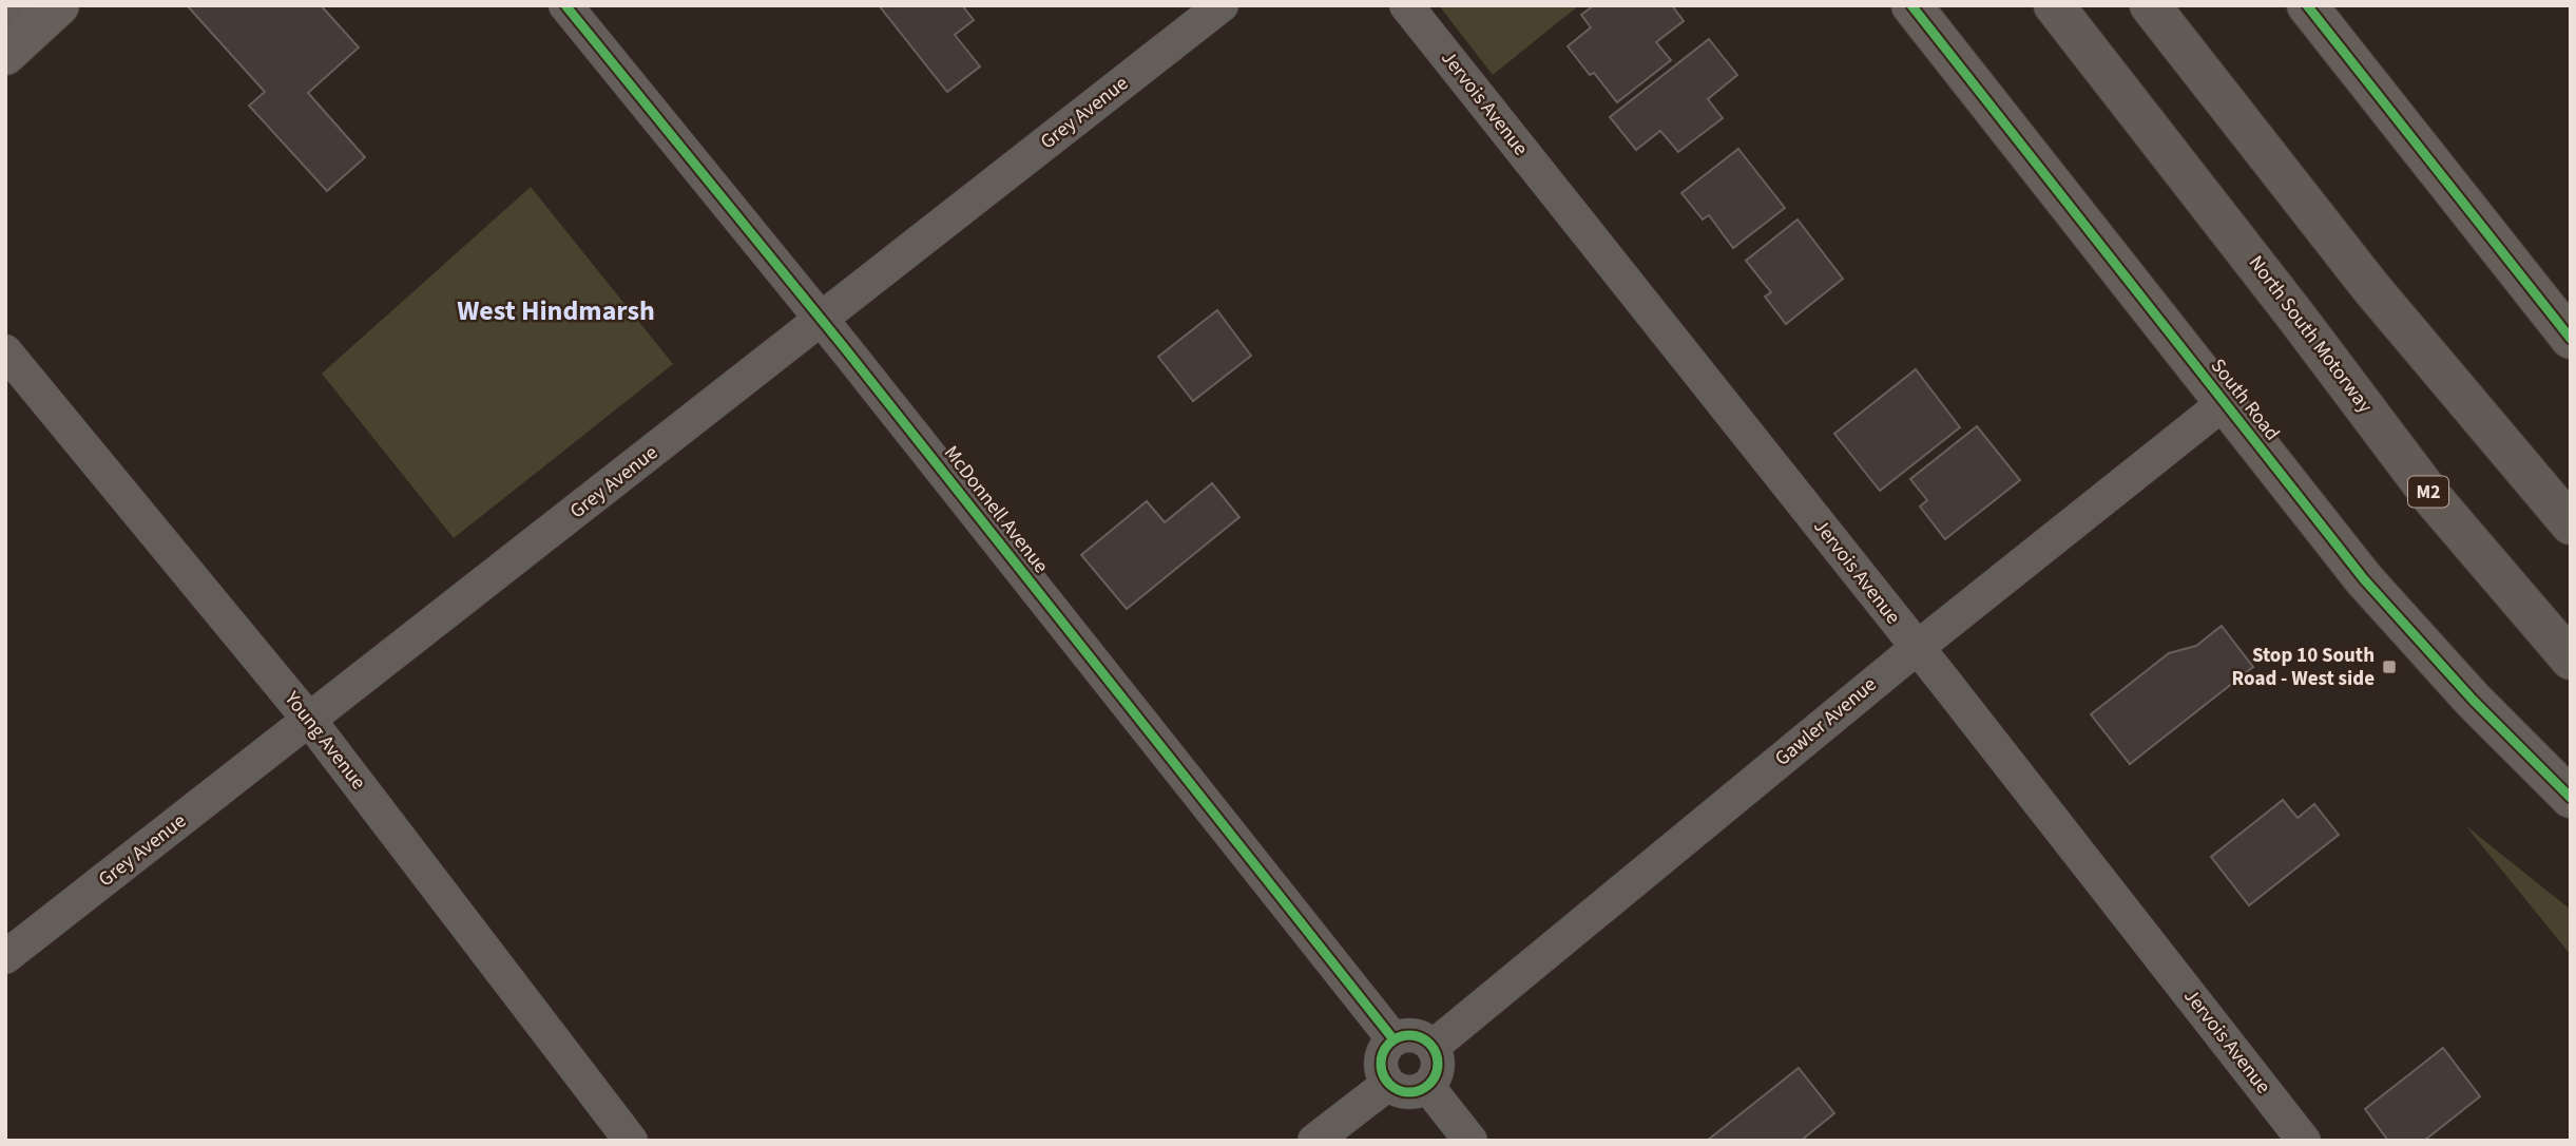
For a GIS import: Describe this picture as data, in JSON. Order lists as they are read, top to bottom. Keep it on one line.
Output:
{"streets":{"highway":["North South Motorway","M2"],"main road":["South Road"],"street":["Jervois Avenue","Grey Avenue","McDonnell Avenue","Gawler Avenue","Young Avenue"]},"crossings":[["Jervois Avenue","Gawler Avenue"],["Grey Avenue","McDonnell Avenue"],["Grey Avenue","Young Avenue"],["South Road","Gawler Avenue"],["McDonnell Avenue","Gawler Avenue"]],"districts":["West Hindmarsh"],"places":{"transit":["Stop 10 South Road - West side"]}}
